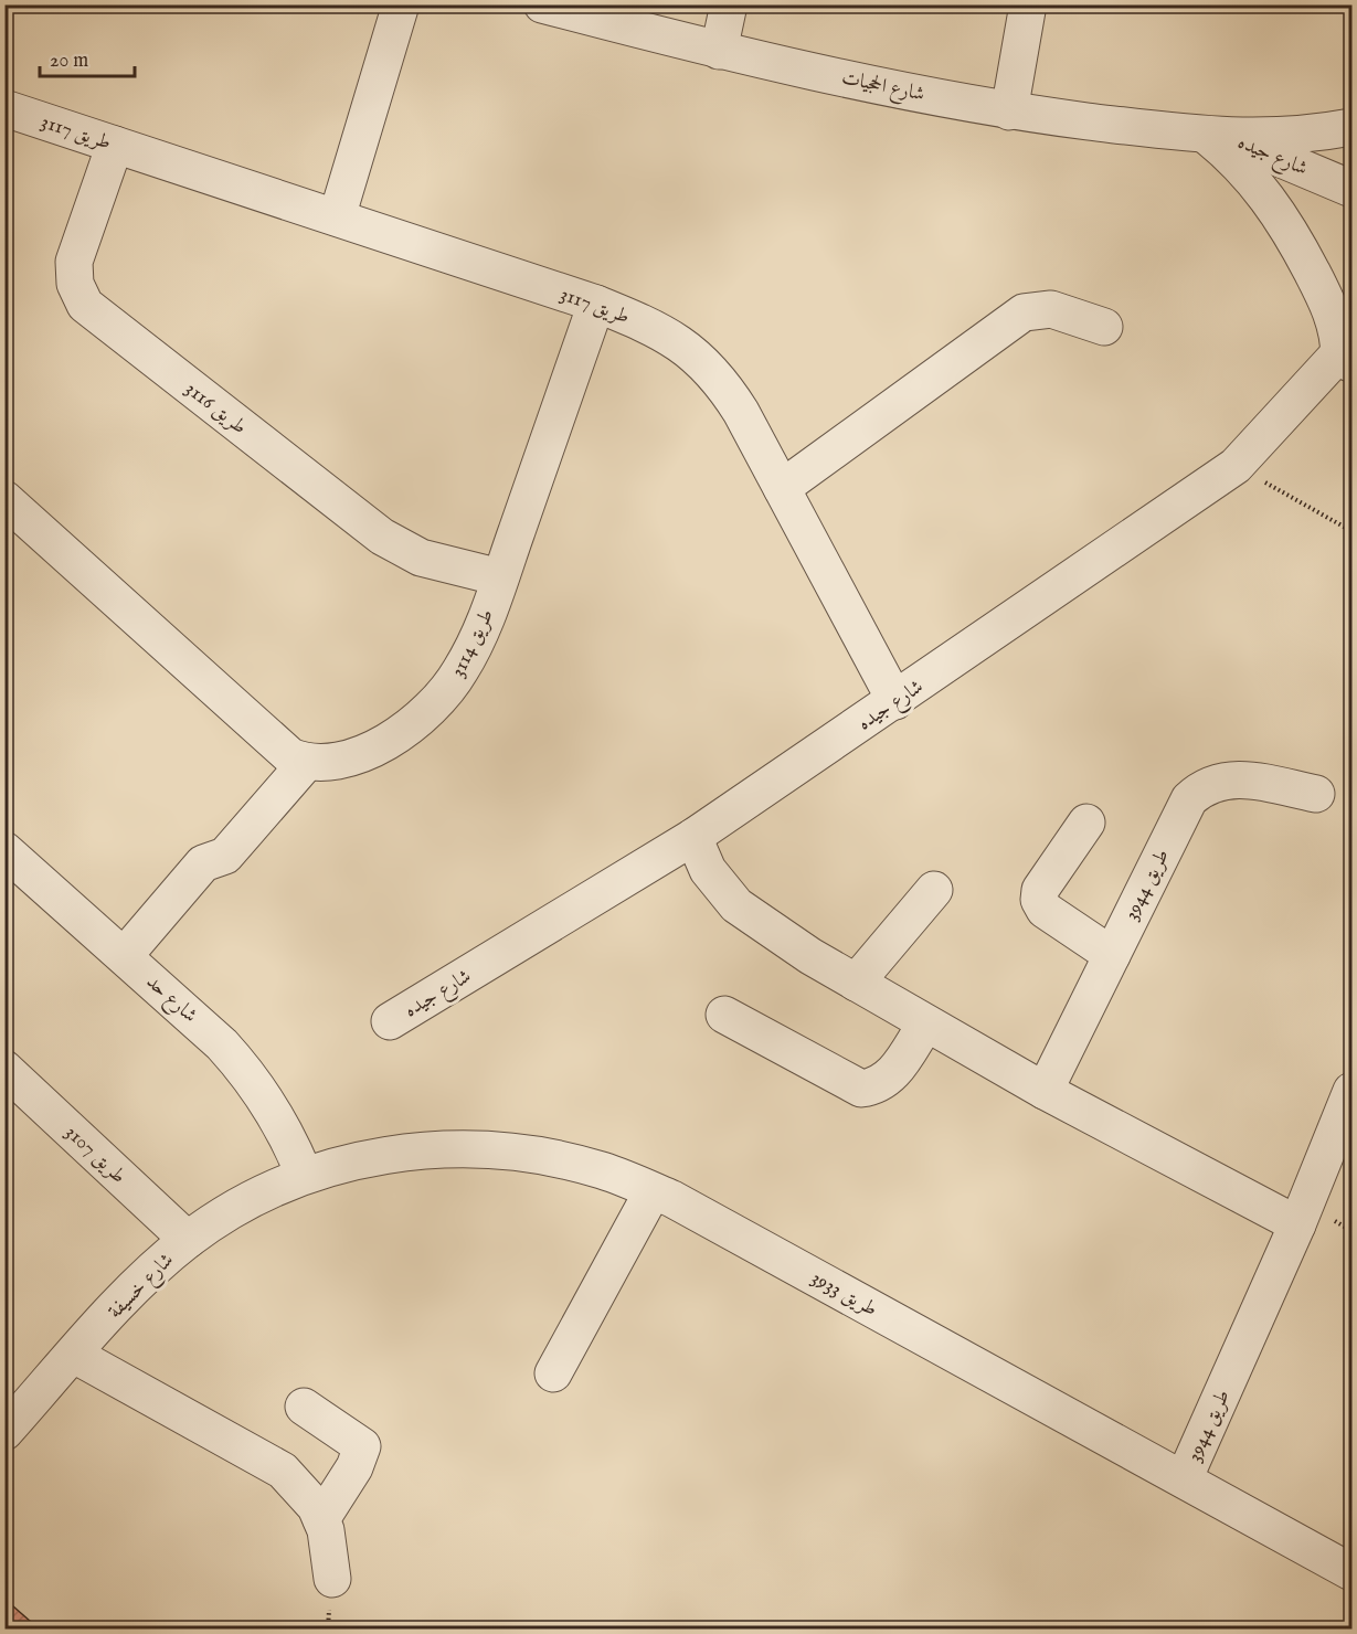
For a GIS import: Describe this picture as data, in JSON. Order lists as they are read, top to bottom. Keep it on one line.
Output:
{"streets":{"street":["شارع الحجيات","طريق 3117","شارع جيده","طريق 3116","طريق 3114","طريق 3944","شارع حد","طريق 3107","شارع خسيفة","طريق 3933"]},"crossings":[["شارع الحجيات","شارع جيده"],["طريق 3117","شارع جيده"],["طريق 3117","طريق 3116"],["طريق 3117","طريق 3114"],["طريق 3116","طريق 3114"],["طريق 3944","طريق 3933"],["شارع حد","شارع خسيفة"],["شارع حد","طريق 3933"],["طريق 3107","شارع خسيفة"],["شارع خسيفة","طريق 3933"]],"scale_bar":"20 m"}
